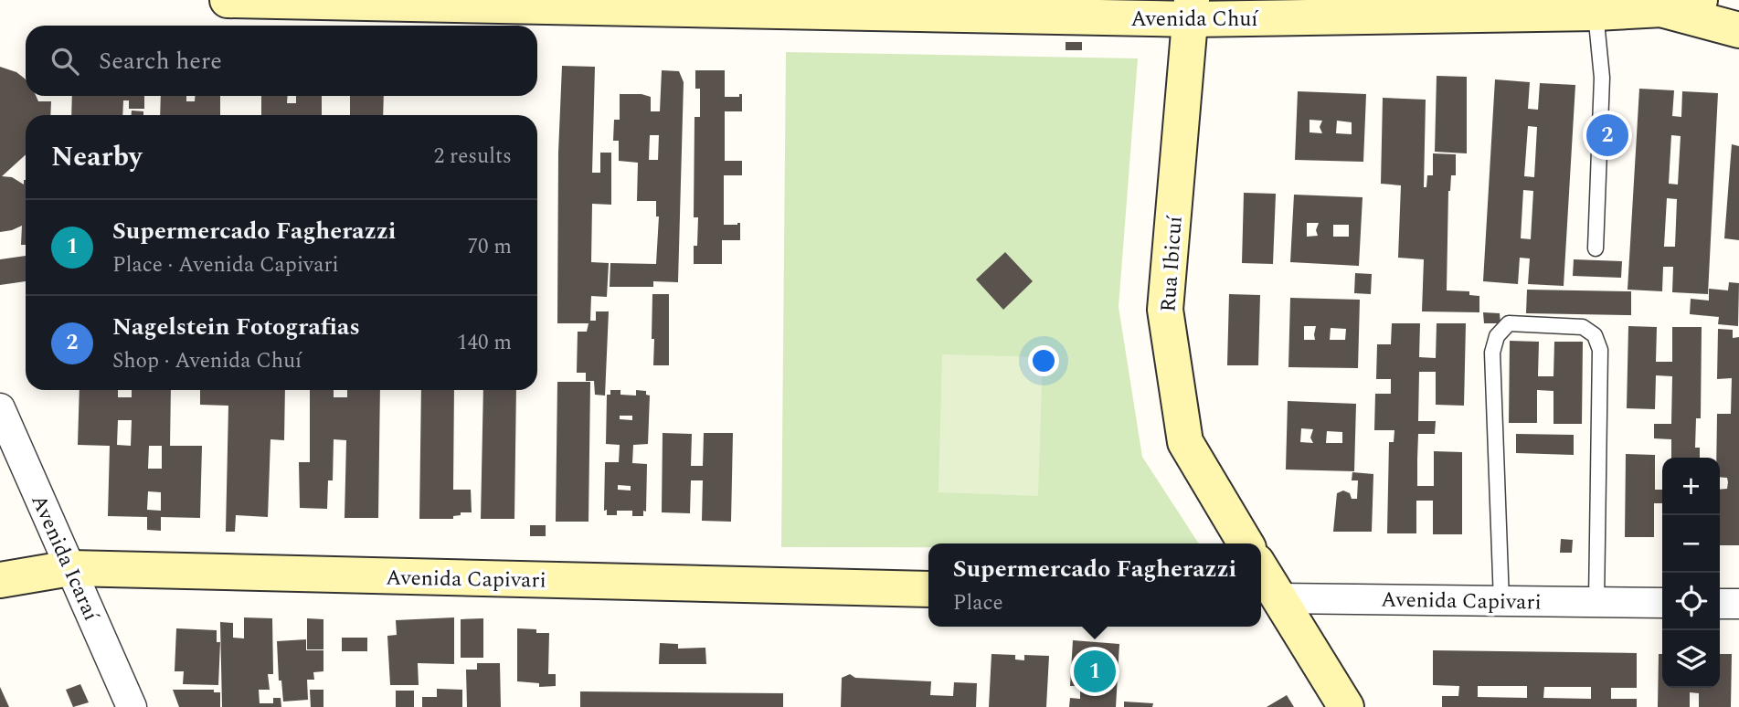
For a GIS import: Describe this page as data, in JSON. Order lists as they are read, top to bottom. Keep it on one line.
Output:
{"streets":{"street":["Avenida Chuí","Rua Ibicuí","Avenida Icaraí","Avenida Capivari"]},"crossings":[["Avenida Chuí","Rua Ibicuí"],["Avenida Icaraí","Avenida Capivari"]],"page":{"search":"Search here","pins":["2","1"],"heading":["Nearby","2 results"],"list":[{"mark":"1","name":"Supermercado Fagherazzi","note":"Place · Avenida Capivari","value":"70 m"},{"mark":"2","name":"Nagelstein Fotografias","note":"Shop · Avenida Chuí","value":"140 m"}],"map_buttons":["+","−"],"popup":["Supermercado Fagherazzi","Place"]}}
